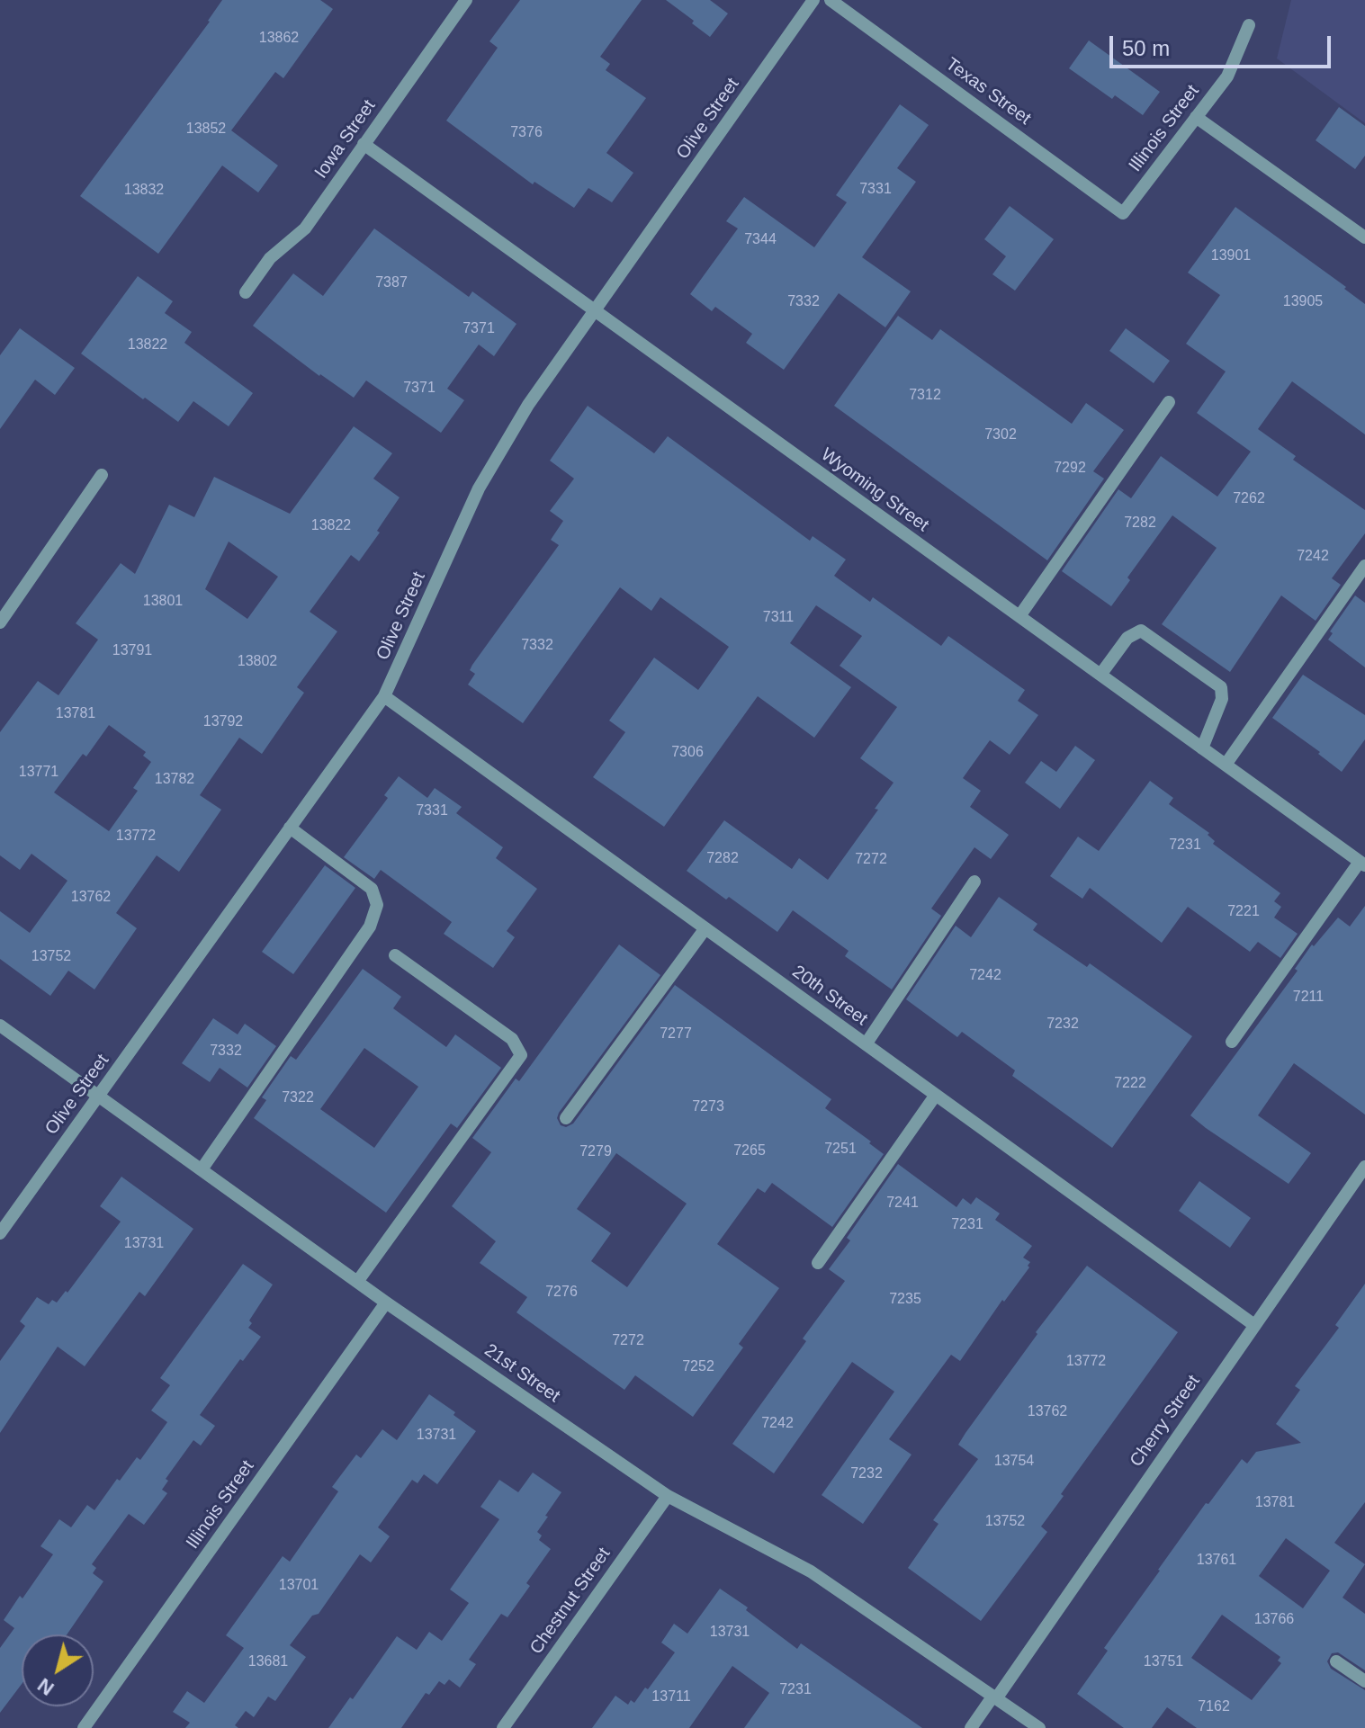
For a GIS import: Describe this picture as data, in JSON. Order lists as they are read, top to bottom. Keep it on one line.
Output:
{"streets":{"street":["Texas Street","Olive Street","Illinois Street","Iowa Street","Wyoming Street","20th Street","21st Street","Cherry Street","Chestnut Street"]},"crossings":[["Texas Street","Illinois Street"],["Olive Street","Wyoming Street"],["Olive Street","20th Street"],["Olive Street","21st Street"],["Illinois Street","21st Street"],["Iowa Street","Wyoming Street"],["20th Street","Cherry Street"],["21st Street","Cherry Street"],["21st Street","Chestnut Street"]],"house_numbers":["13862","13852","7376","7331","13832","7344","13901","7387","7332","13905","7371","13822","7371","7312","7302","7292","7262","7282","13822","7242","13801","7311","7332","13791","13802","13781","13792","7306","13771","13782","7331","13772","7231","7282","7272","13762","7221","13752","7242","7211","7232","7277","7332","7222","7322","7273","7251","7265","7279","7241","7231","13731","7276","7235","7272","13772","7252","13762","7242","13731","13754","7232","13781","13752","13761","13701","13766","13731","13681","13751","7231","13711","7162"],"scale_bar":"50 m","north":"bottom left"}
